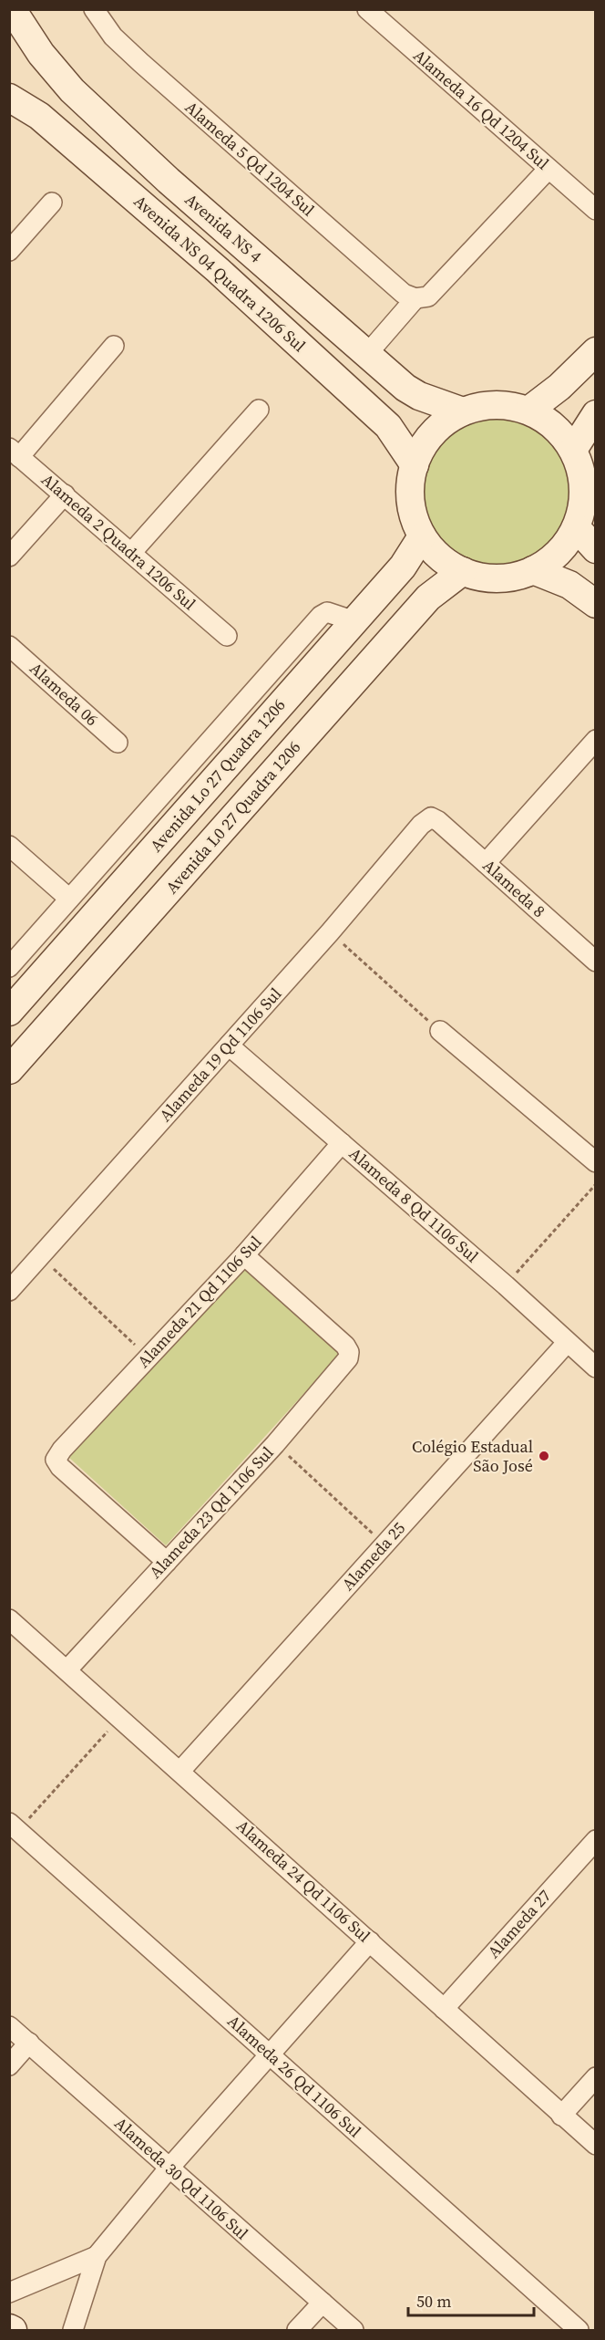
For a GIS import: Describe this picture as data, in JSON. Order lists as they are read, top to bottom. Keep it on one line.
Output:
{"streets":{"main road":["Avenida NS 4","Avenida NS 04 Quadra 1206 Sul","Avenida Lo 27 Quadra 1206","Avenida L0 27 Quadra 1206"],"street":["Alameda 16 Qd 1204 Sul","Alameda 5 Qd 1204 Sul","Alameda 2 Quadra 1206 Sul","Alameda 06","Alameda 8","Alameda 19 Qd 1106 Sul","Alameda 8 Qd 1106 Sul","Alameda 21 Qd 1106 Sul","Alameda 23 Qd 1106 Sul","Alameda 25","Alameda 24 Qd 1106 Sul","Alameda 27","Alameda 26 Qd 1106 Sul","Alameda 30 Qd 1106 Sul"]},"crossings":[["Avenida NS 4","Avenida NS 04 Quadra 1206 Sul"],["Avenida NS 4","Avenida Lo 27 Quadra 1206"],["Avenida NS 4","Avenida L0 27 Quadra 1206"],["Avenida NS 04 Quadra 1206 Sul","Avenida Lo 27 Quadra 1206"],["Avenida NS 04 Quadra 1206 Sul","Avenida L0 27 Quadra 1206"],["Avenida Lo 27 Quadra 1206","Avenida L0 27 Quadra 1206"],["Alameda 8","Alameda 19 Qd 1106 Sul"],["Alameda 19 Qd 1106 Sul","Alameda 8 Qd 1106 Sul"],["Alameda 8 Qd 1106 Sul","Alameda 21 Qd 1106 Sul"],["Alameda 8 Qd 1106 Sul","Alameda 25"],["Alameda 21 Qd 1106 Sul","Alameda 23 Qd 1106 Sul"],["Alameda 23 Qd 1106 Sul","Alameda 24 Qd 1106 Sul"],["Alameda 25","Alameda 24 Qd 1106 Sul"],["Alameda 24 Qd 1106 Sul","Alameda 27"]],"places":["Colégio Estadual São José"],"scale_bar":"50 m"}
